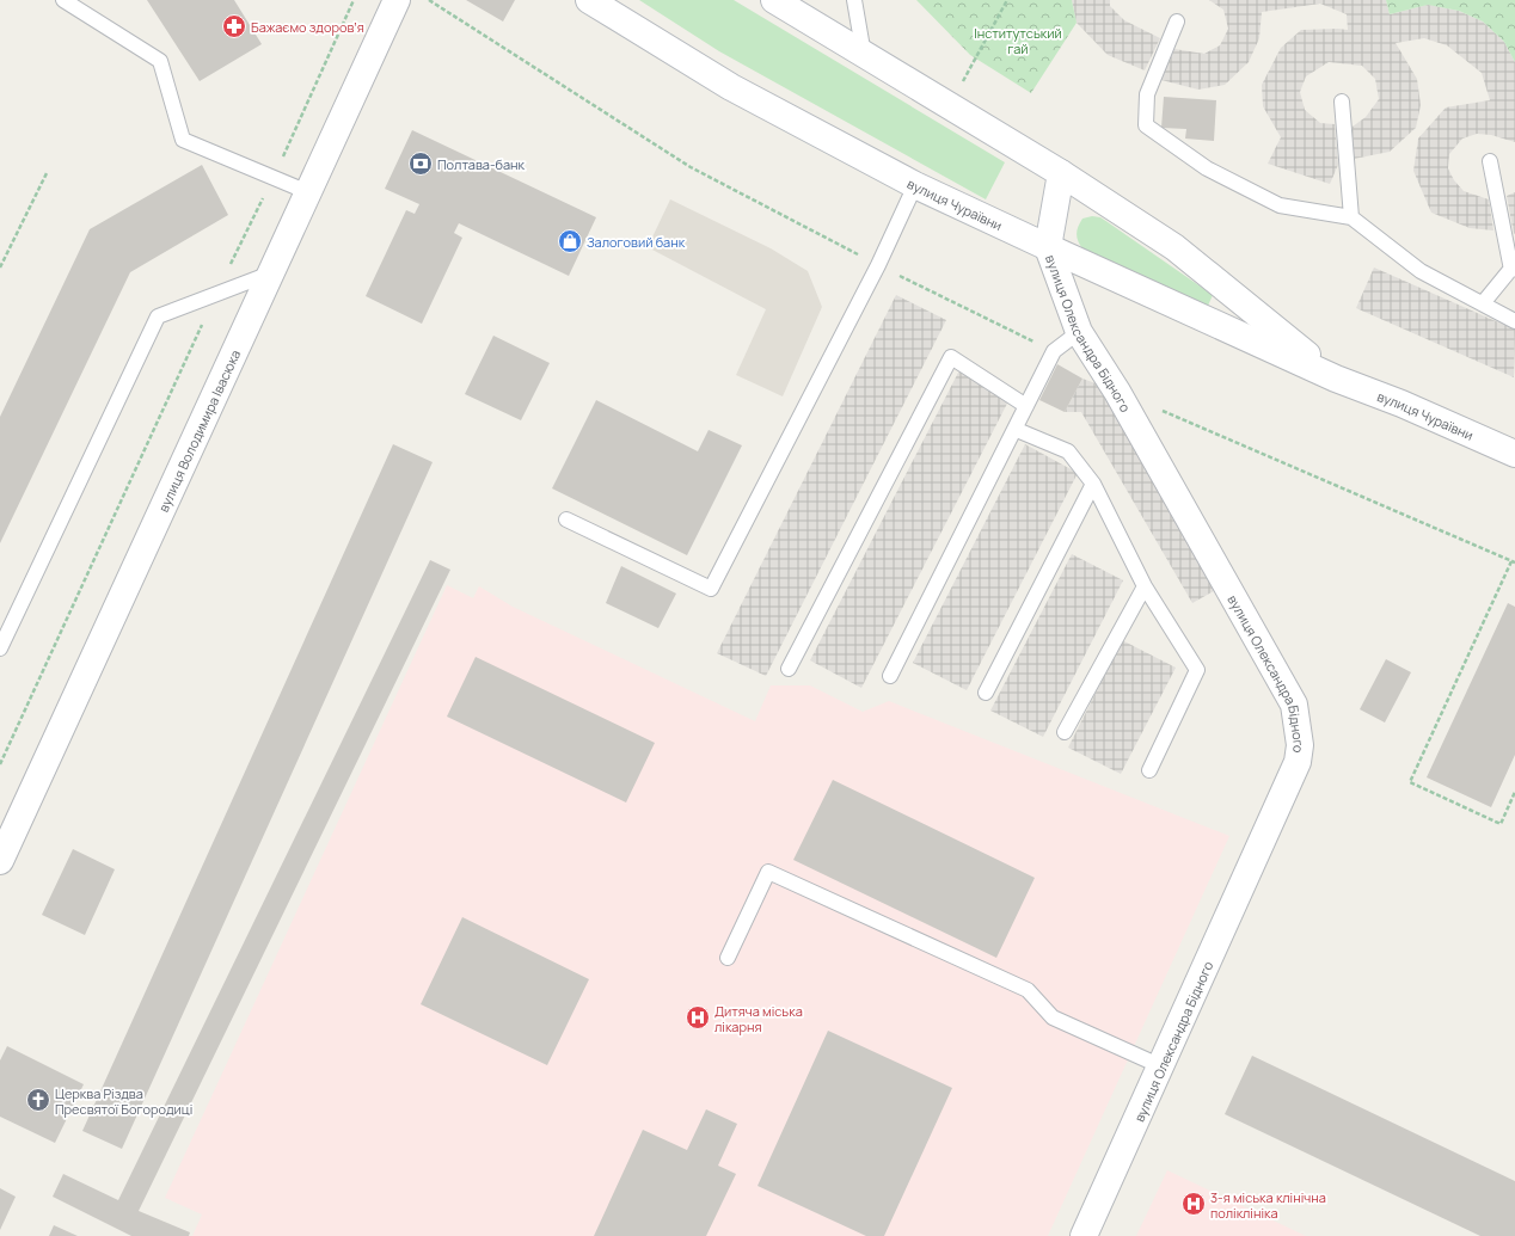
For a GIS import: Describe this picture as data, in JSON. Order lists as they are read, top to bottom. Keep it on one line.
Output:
{"streets":{"street":["вулиця Чураївни","вулиця Олександра Бідного","вулиця Володимира Івасюка"]},"crossings":[["вулиця Чураївни","вулиця Олександра Бідного"]],"parks":["Інститутський гай"],"places":{"pharmacy":["Бажаємо здоровʼя"],"bank":["Полтава-банк"],"shop":["Залоговий банк"],"hospital":["Дитяча міська лікарня","3-я міська клінічна поліклініка"],"church":["Церква Різдва Пресвятої Богородиці"]}}
